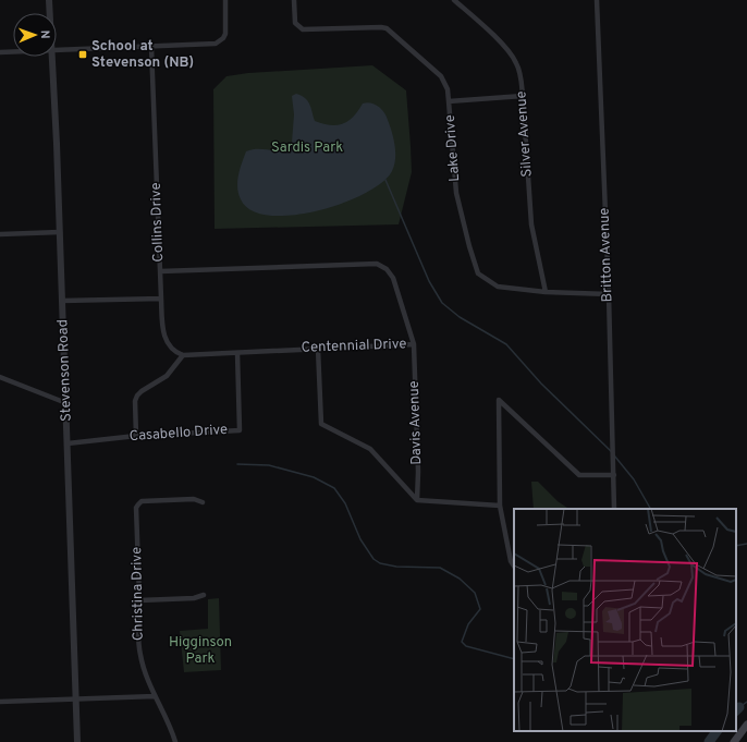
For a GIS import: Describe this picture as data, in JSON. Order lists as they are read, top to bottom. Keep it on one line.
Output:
{"streets":{"street":["Silver Avenue","Lake Drive","Collins Drive","Britton Avenue","Centennial Drive","Stevenson Road","Davis Avenue","Casabello Drive","Christina Drive"]},"crossings":[["Silver Avenue","Lake Drive"],["Lake Drive","Britton Avenue"],["Collins Drive","Centennial Drive"],["Centennial Drive","Davis Avenue"],["Centennial Drive","Casabello Drive"],["Stevenson Road","Casabello Drive"]],"parks":["Sardis Park","Higginson Park"],"places":{"transit":["School at Stevenson (NB)"]},"north":"right"}
